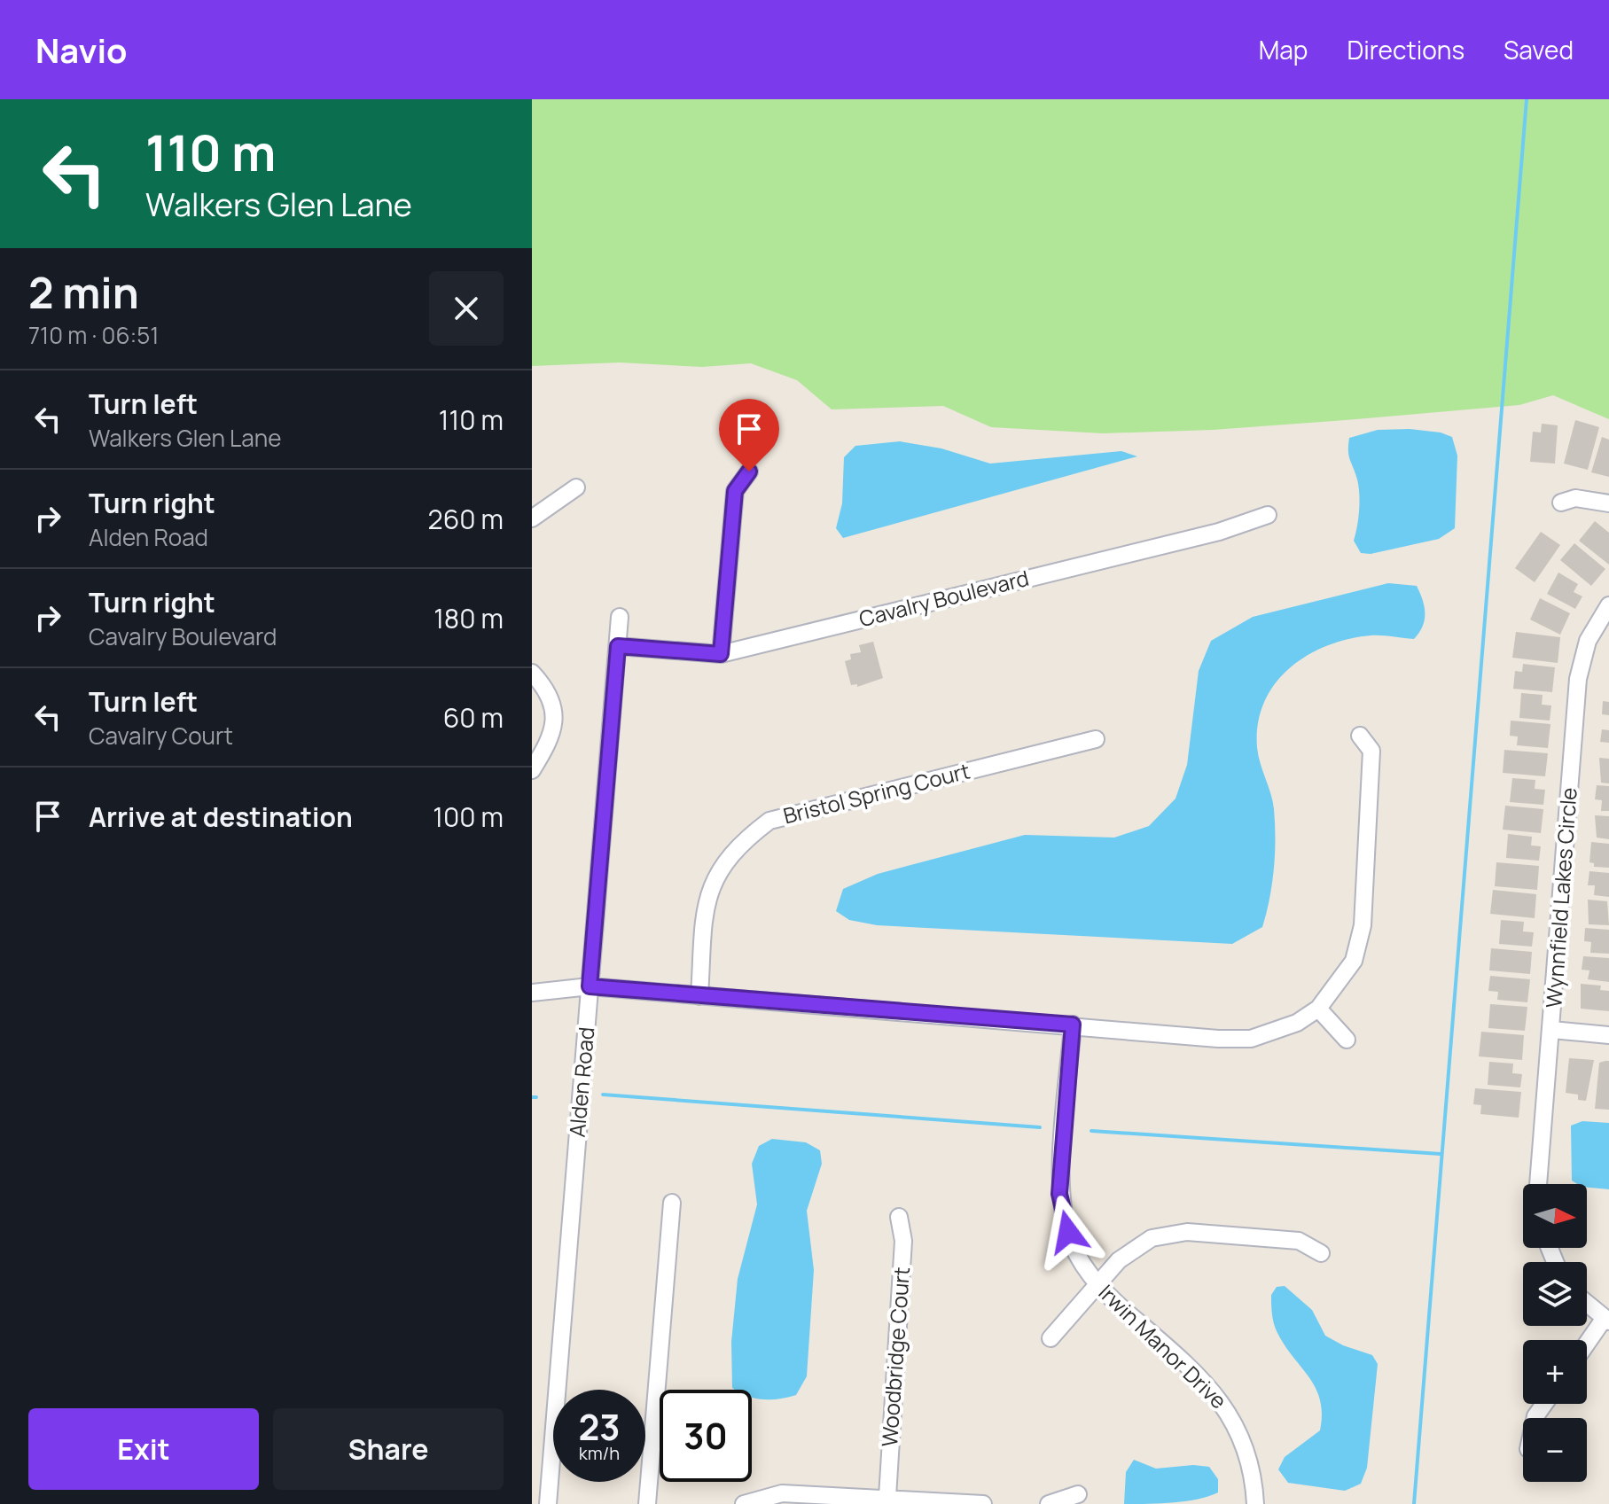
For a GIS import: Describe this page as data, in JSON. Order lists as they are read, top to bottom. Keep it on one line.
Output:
{"streets":{"street":["Cavalry Boulevard","Bristol Spring Court","Wynnfield Lakes Circle","Alden Road","Irwin Manor Drive","Woodbridge Court"]},"crossings":[["Cavalry Boulevard","Alden Road"]],"north":"right","page":{"header":"Navio","nav":["Map","Directions","Saved"],"turn":["110 m","Walkers Glen Lane"],"heading":["2 min","710 m · 06:51"],"list":[{"name":"Turn left","note":"Walkers Glen Lane","value":"110 m"},{"name":"Turn right","note":"Alden Road","value":"260 m"},{"name":"Turn right","note":"Cavalry Boulevard","value":"180 m"},{"name":"Turn left","note":"Cavalry Court","value":"60 m"},{"name":"Arrive at destination","value":"100 m"}],"map_buttons":["+","−"],"speed":"23 km/h","limit":"30","buttons":["Exit","Share"]}}
